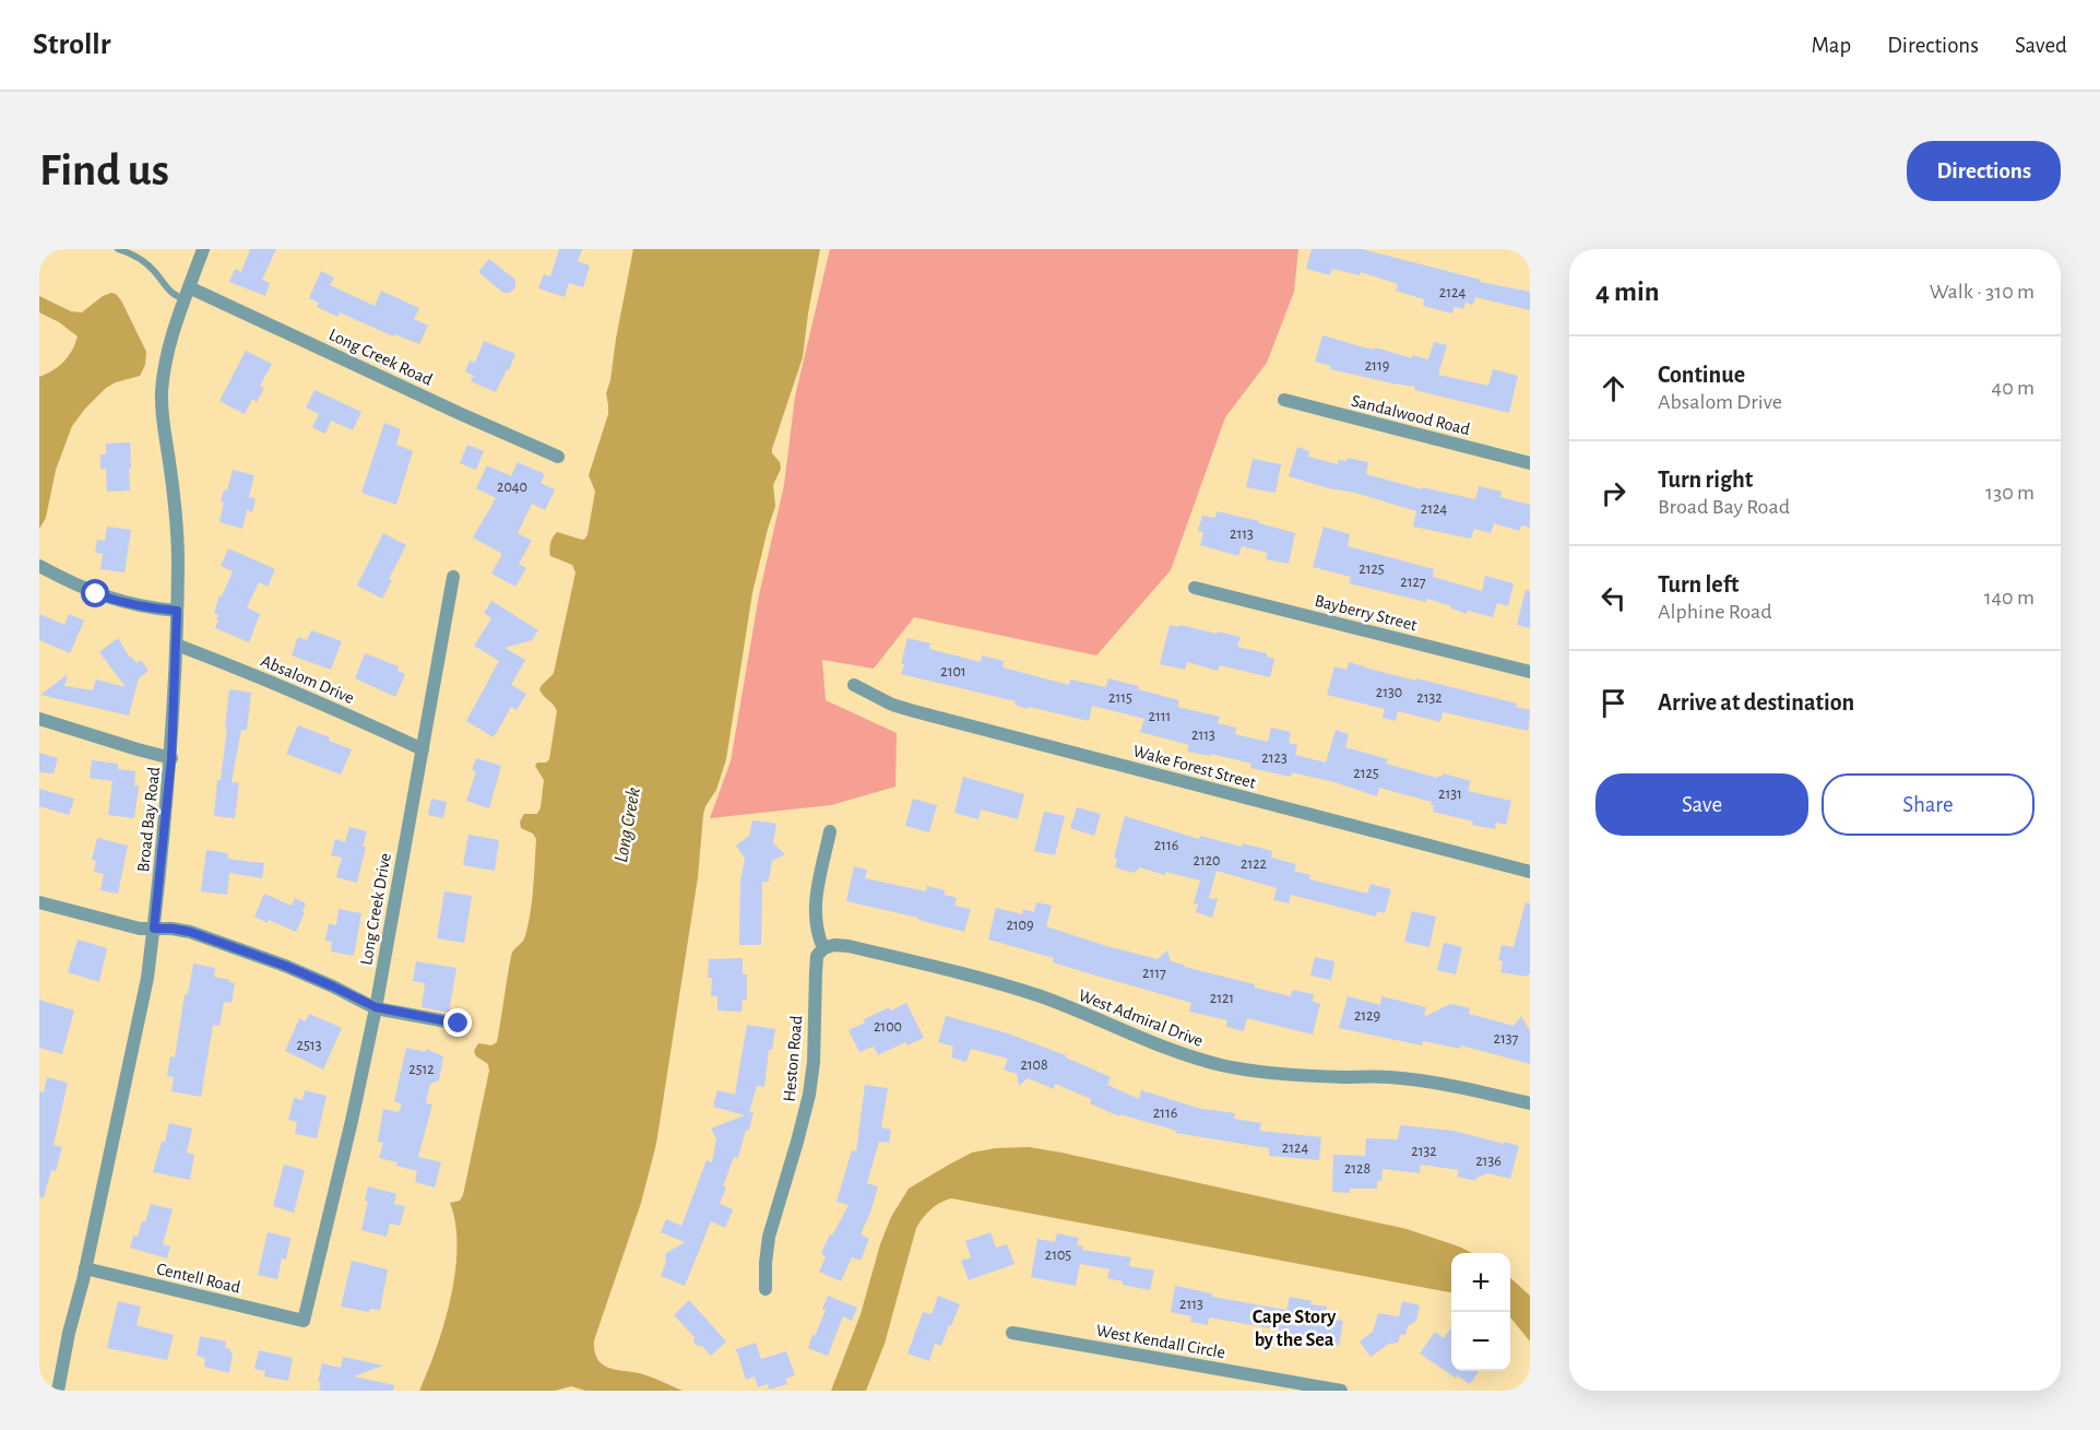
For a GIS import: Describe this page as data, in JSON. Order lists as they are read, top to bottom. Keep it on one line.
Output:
{"streets":{"street":["Long Creek Road","Sandalwood Road","Bayberry Street","Absalom Drive","Wake Forest Street","Broad Bay Road","Long Creek Drive","West Admiral Drive","Heston Road","Centell Road","West Kendall Circle"]},"crossings":[["Long Creek Road","Broad Bay Road"],["Absalom Drive","Broad Bay Road"],["Absalom Drive","Long Creek Drive"],["Broad Bay Road","Centell Road"],["Long Creek Drive","Centell Road"],["West Admiral Drive","Heston Road"]],"districts":["Cape Story by the Sea"],"water":["Long Creek"],"house_numbers":["2124","2119","2040","2124","2113","2125","2127","2101","2130","2115","2132","2111","2113","2123","2125","2131","2116","2120","2122","2109","2117","2121","2129","2100","2137","2513","2108","2512","2116","2124","2132","2136","2128","2105","2113"],"page":{"header":"Strollr","nav":["Map","Directions","Saved"],"buttons":["Directions",["Save","Share"]],"title":"Find us","heading":["4 min","Walk · 310 m"],"list":[["Continue","Absalom Drive","40 m"],["Turn right","Broad Bay Road","130 m"],["Turn left","Alphine Road","140 m"],"Arrive at destination"],"map_buttons":["+","−"]}}
